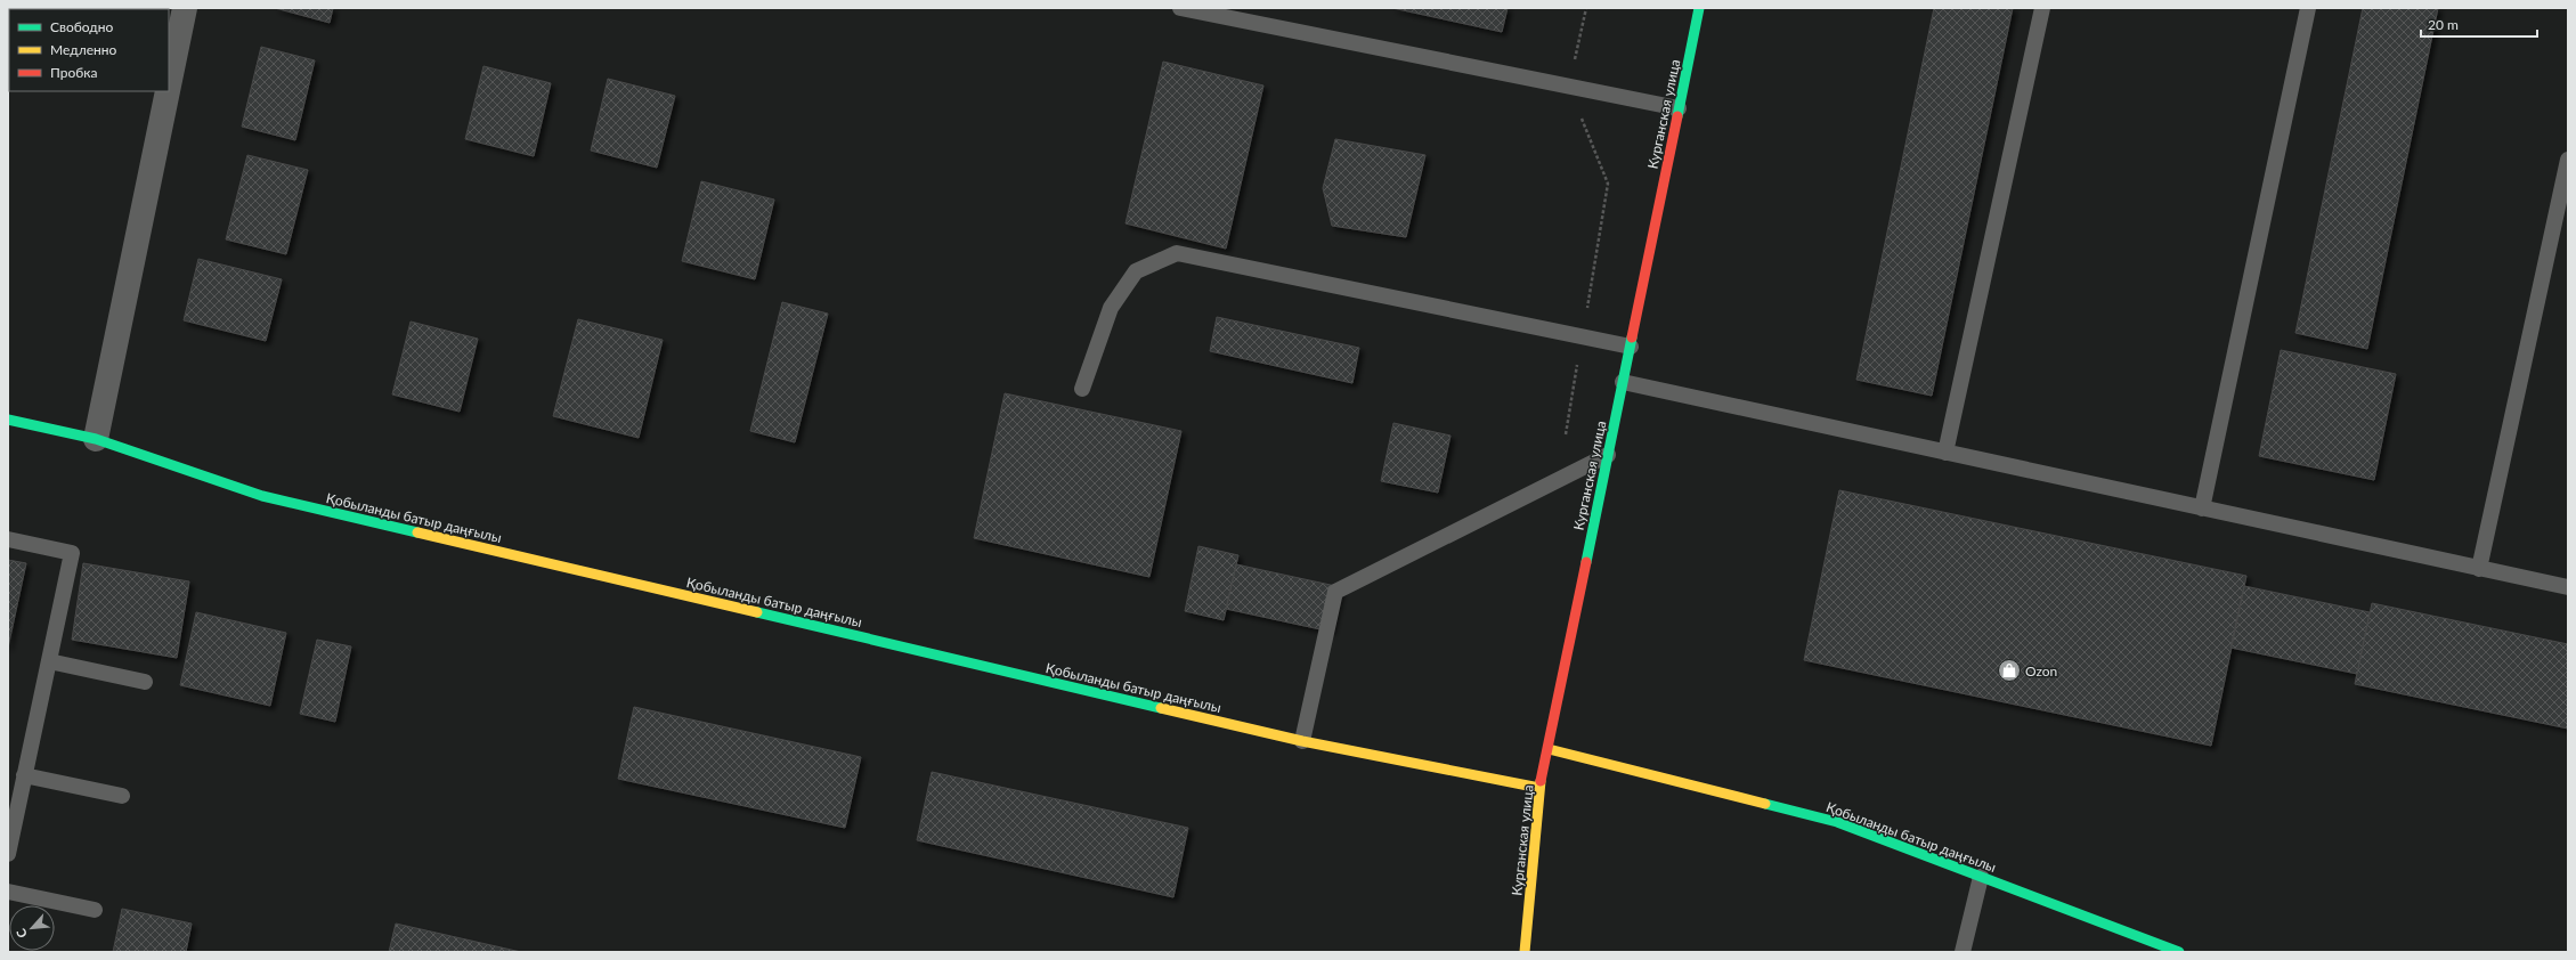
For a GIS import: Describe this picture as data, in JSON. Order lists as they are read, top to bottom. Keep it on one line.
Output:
{"streets":{"street":["Курганская улица","Қобыланды батыр даңғылы"]},"crossings":[["Курганская улица","Қобыланды батыр даңғылы"]],"places":{"shop":["Ozon"]},"legend":["Свободно","Медленно","Пробка"],"scale_bar":"20 m","north":"bottom left"}
